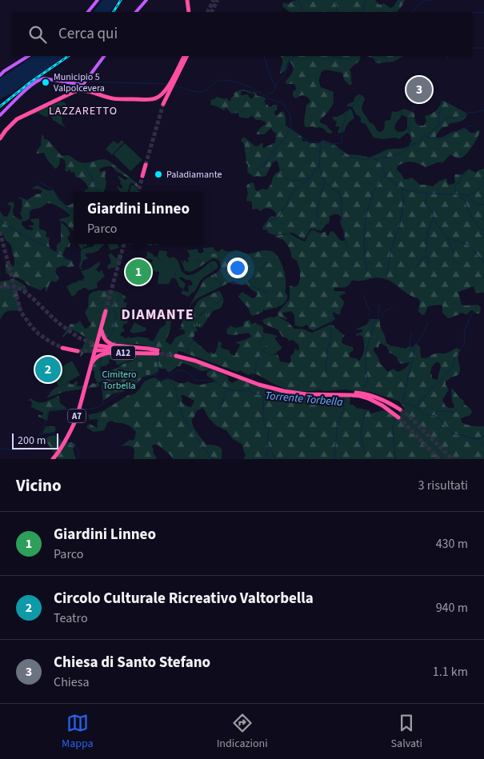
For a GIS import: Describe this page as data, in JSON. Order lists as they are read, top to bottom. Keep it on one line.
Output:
{"streets":{"highway":["A12","A7"]},"crossings":[["A12","A7"]],"districts":["LAZZARETTO","DIAMANTE"],"water":["Torrente Torbella"],"parks":["Cimitero Torbella"],"places":["Municipio 5 Valpolcevera","Paladiamante"],"scale_bar":"200 m","page":{"search":"Cerca qui","pins":["3","1","2"],"popup":["Giardini Linneo","Parco"],"scale":"200 m","heading":["Vicino","3 risultati"],"list":[{"mark":"1","name":"Giardini Linneo","note":"Parco","value":"430 m"},{"mark":"2","name":"Circolo Culturale Ricreativo Valtorbella","note":"Teatro","value":"940 m"},{"mark":"3","name":"Chiesa di Santo Stefano","note":"Chiesa","value":"1.1 km"}],"nav":["Mappa","Indicazioni","Salvati"]}}
